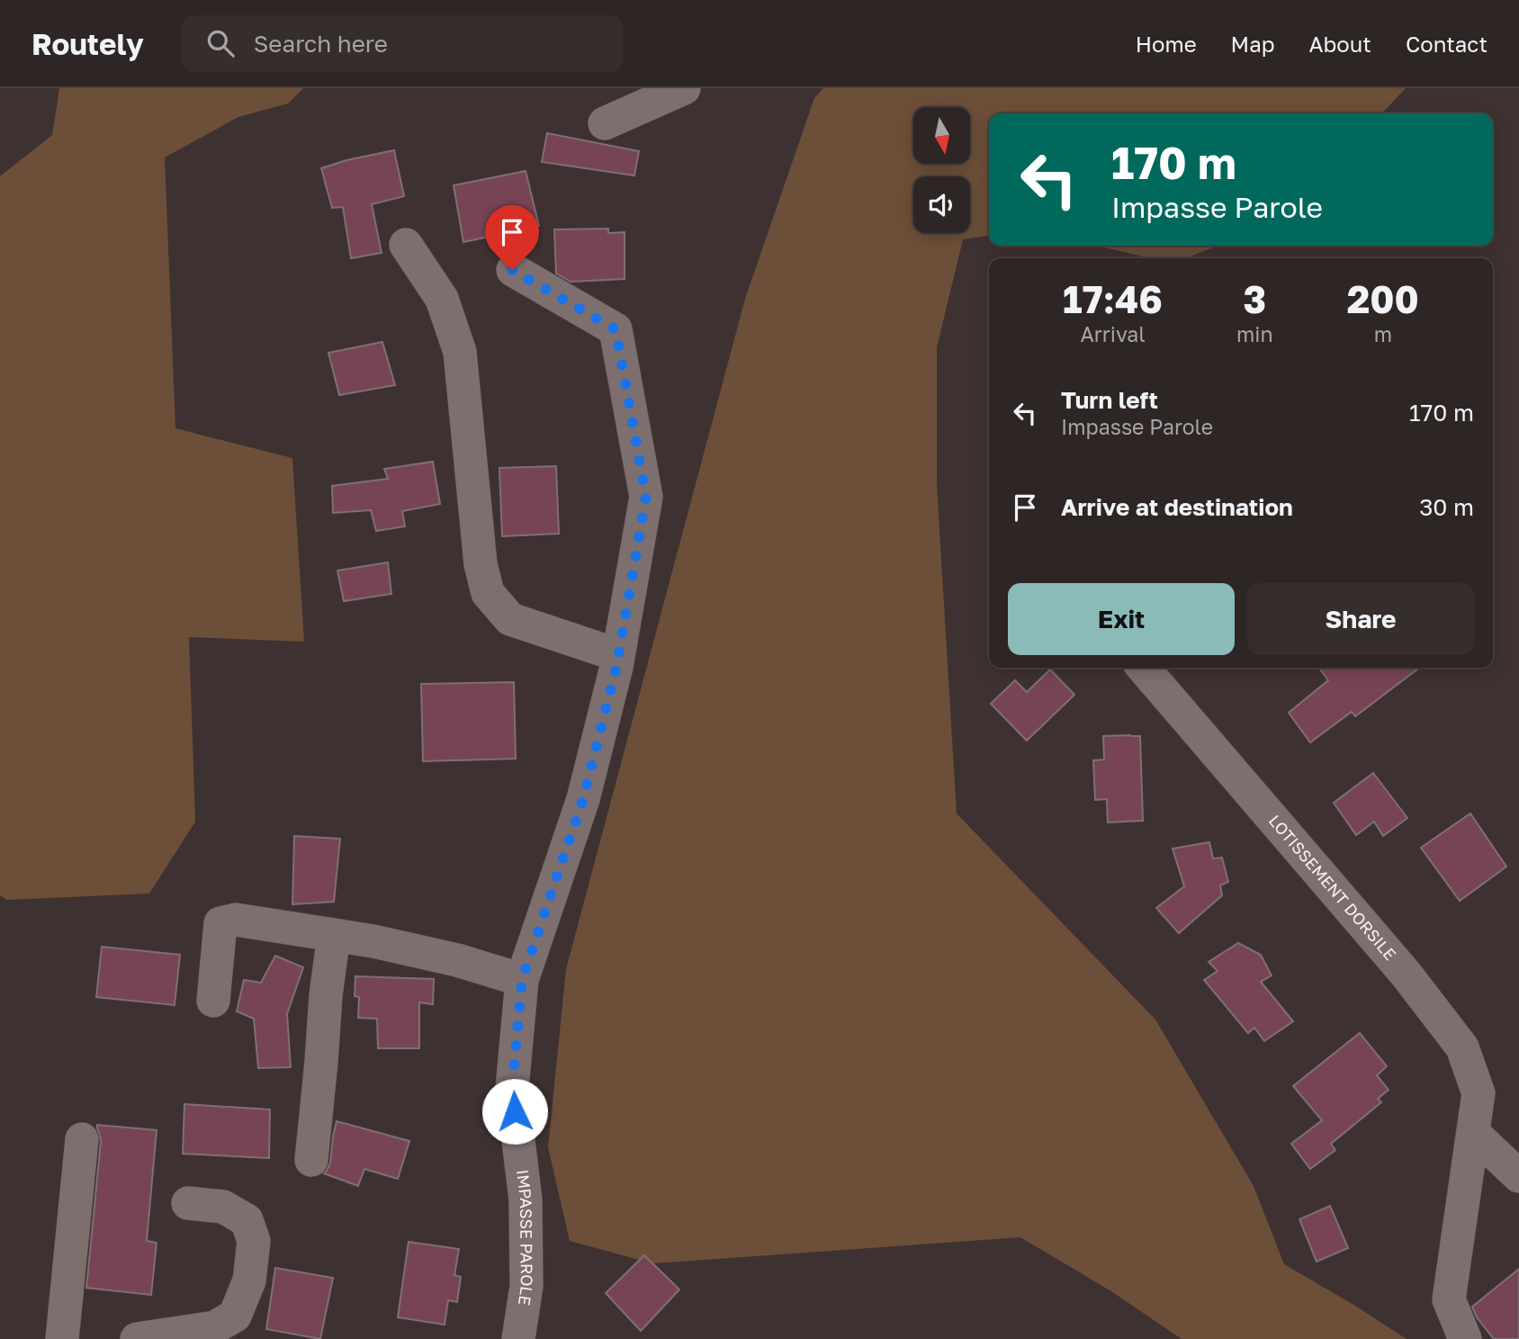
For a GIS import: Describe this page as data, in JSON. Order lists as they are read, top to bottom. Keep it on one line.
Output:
{"streets":{"street":["LOTISSEMENT DORSILE","IMPASSE PAROLE"]},"north":"bottom","page":{"header":"Routely","search":"Search here","nav":["Home","Map","About","Contact"],"turn":["170 m","Impasse Parole"],"eta":["17:46","Arrival","3","min","200","m"],"list":[{"name":"Turn left","note":"Impasse Parole","value":"170 m"},{"name":"Arrive at destination","value":"30 m"}],"buttons":["Exit","Share"]}}
